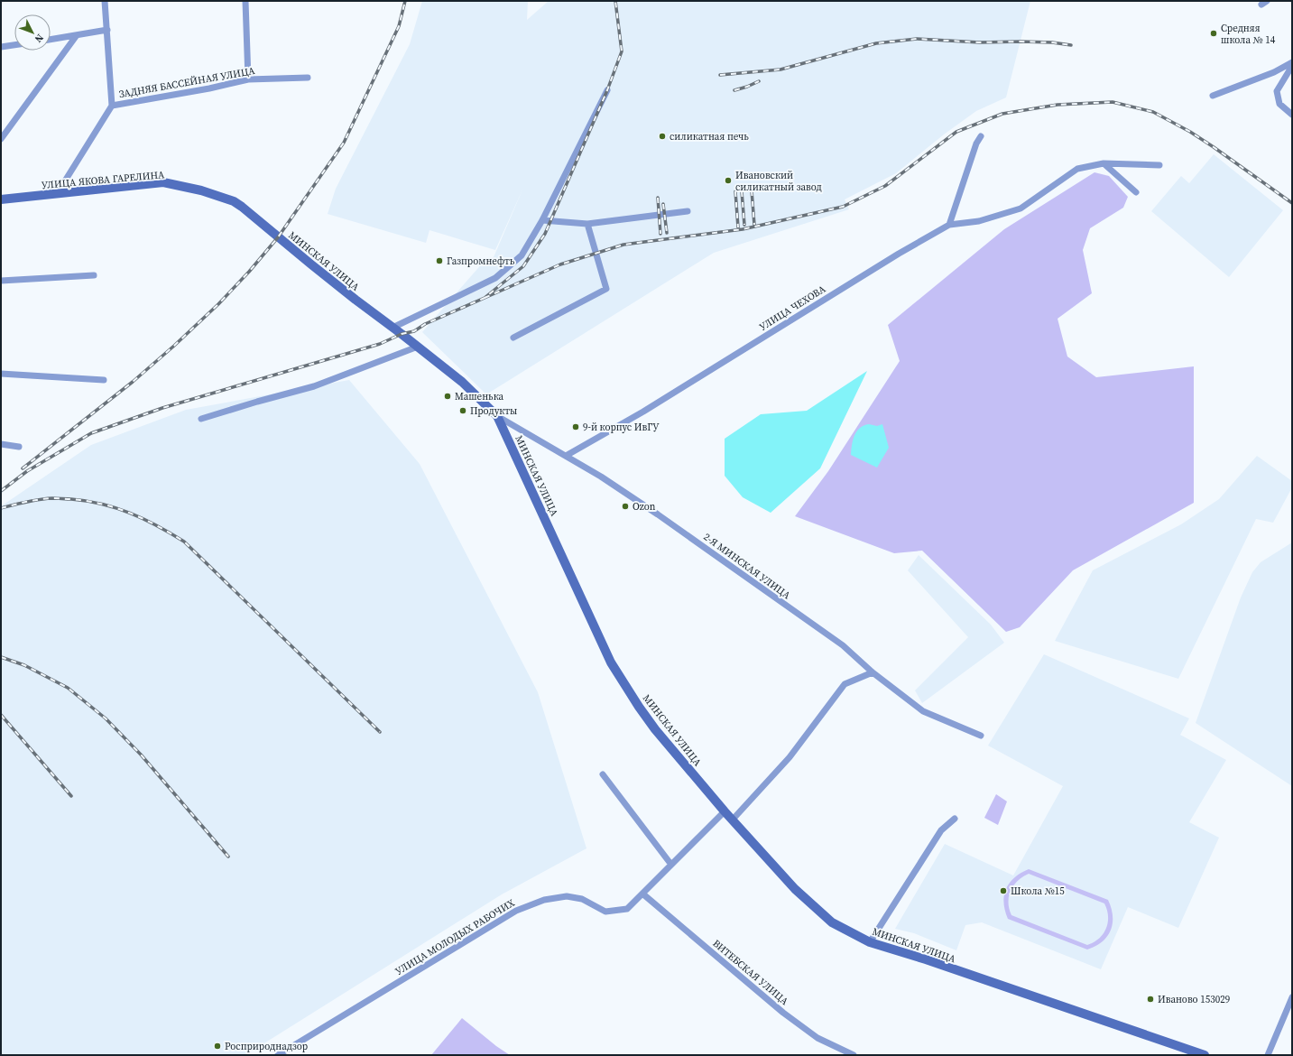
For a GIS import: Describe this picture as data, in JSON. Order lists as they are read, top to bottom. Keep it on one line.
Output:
{"streets":{"main road":["УЛИЦА ЯКОВА ГАРЕЛИНА","МИНСКАЯ УЛИЦА"],"street":["ЗАДНЯЯ БАССЕЙНАЯ УЛИЦА","УЛИЦА ЧЕХОВА","2-Я МИНСКАЯ УЛИЦА","УЛИЦА МОЛОДЫХ РАБОЧИХ","ВИТЕБСКАЯ УЛИЦА"]},"crossings":[["УЛИЦА ЯКОВА ГАРЕЛИНА","МИНСКАЯ УЛИЦА"],["МИНСКАЯ УЛИЦА","2-Я МИНСКАЯ УЛИЦА"],["МИНСКАЯ УЛИЦА","УЛИЦА МОЛОДЫХ РАБОЧИХ"],["УЛИЦА ЧЕХОВА","2-Я МИНСКАЯ УЛИЦА"],["УЛИЦА МОЛОДЫХ РАБОЧИХ","ВИТЕБСКАЯ УЛИЦА"]],"places":["Средняя школа № 14","силикатная печь","Ивановский силикатный завод","Газпромнефть","Машенька","Продукты","9-й корпус ИвГУ","Ozon","Школа №15","Иваново 153029","Росприроднадзор"],"north":"bottom right"}
